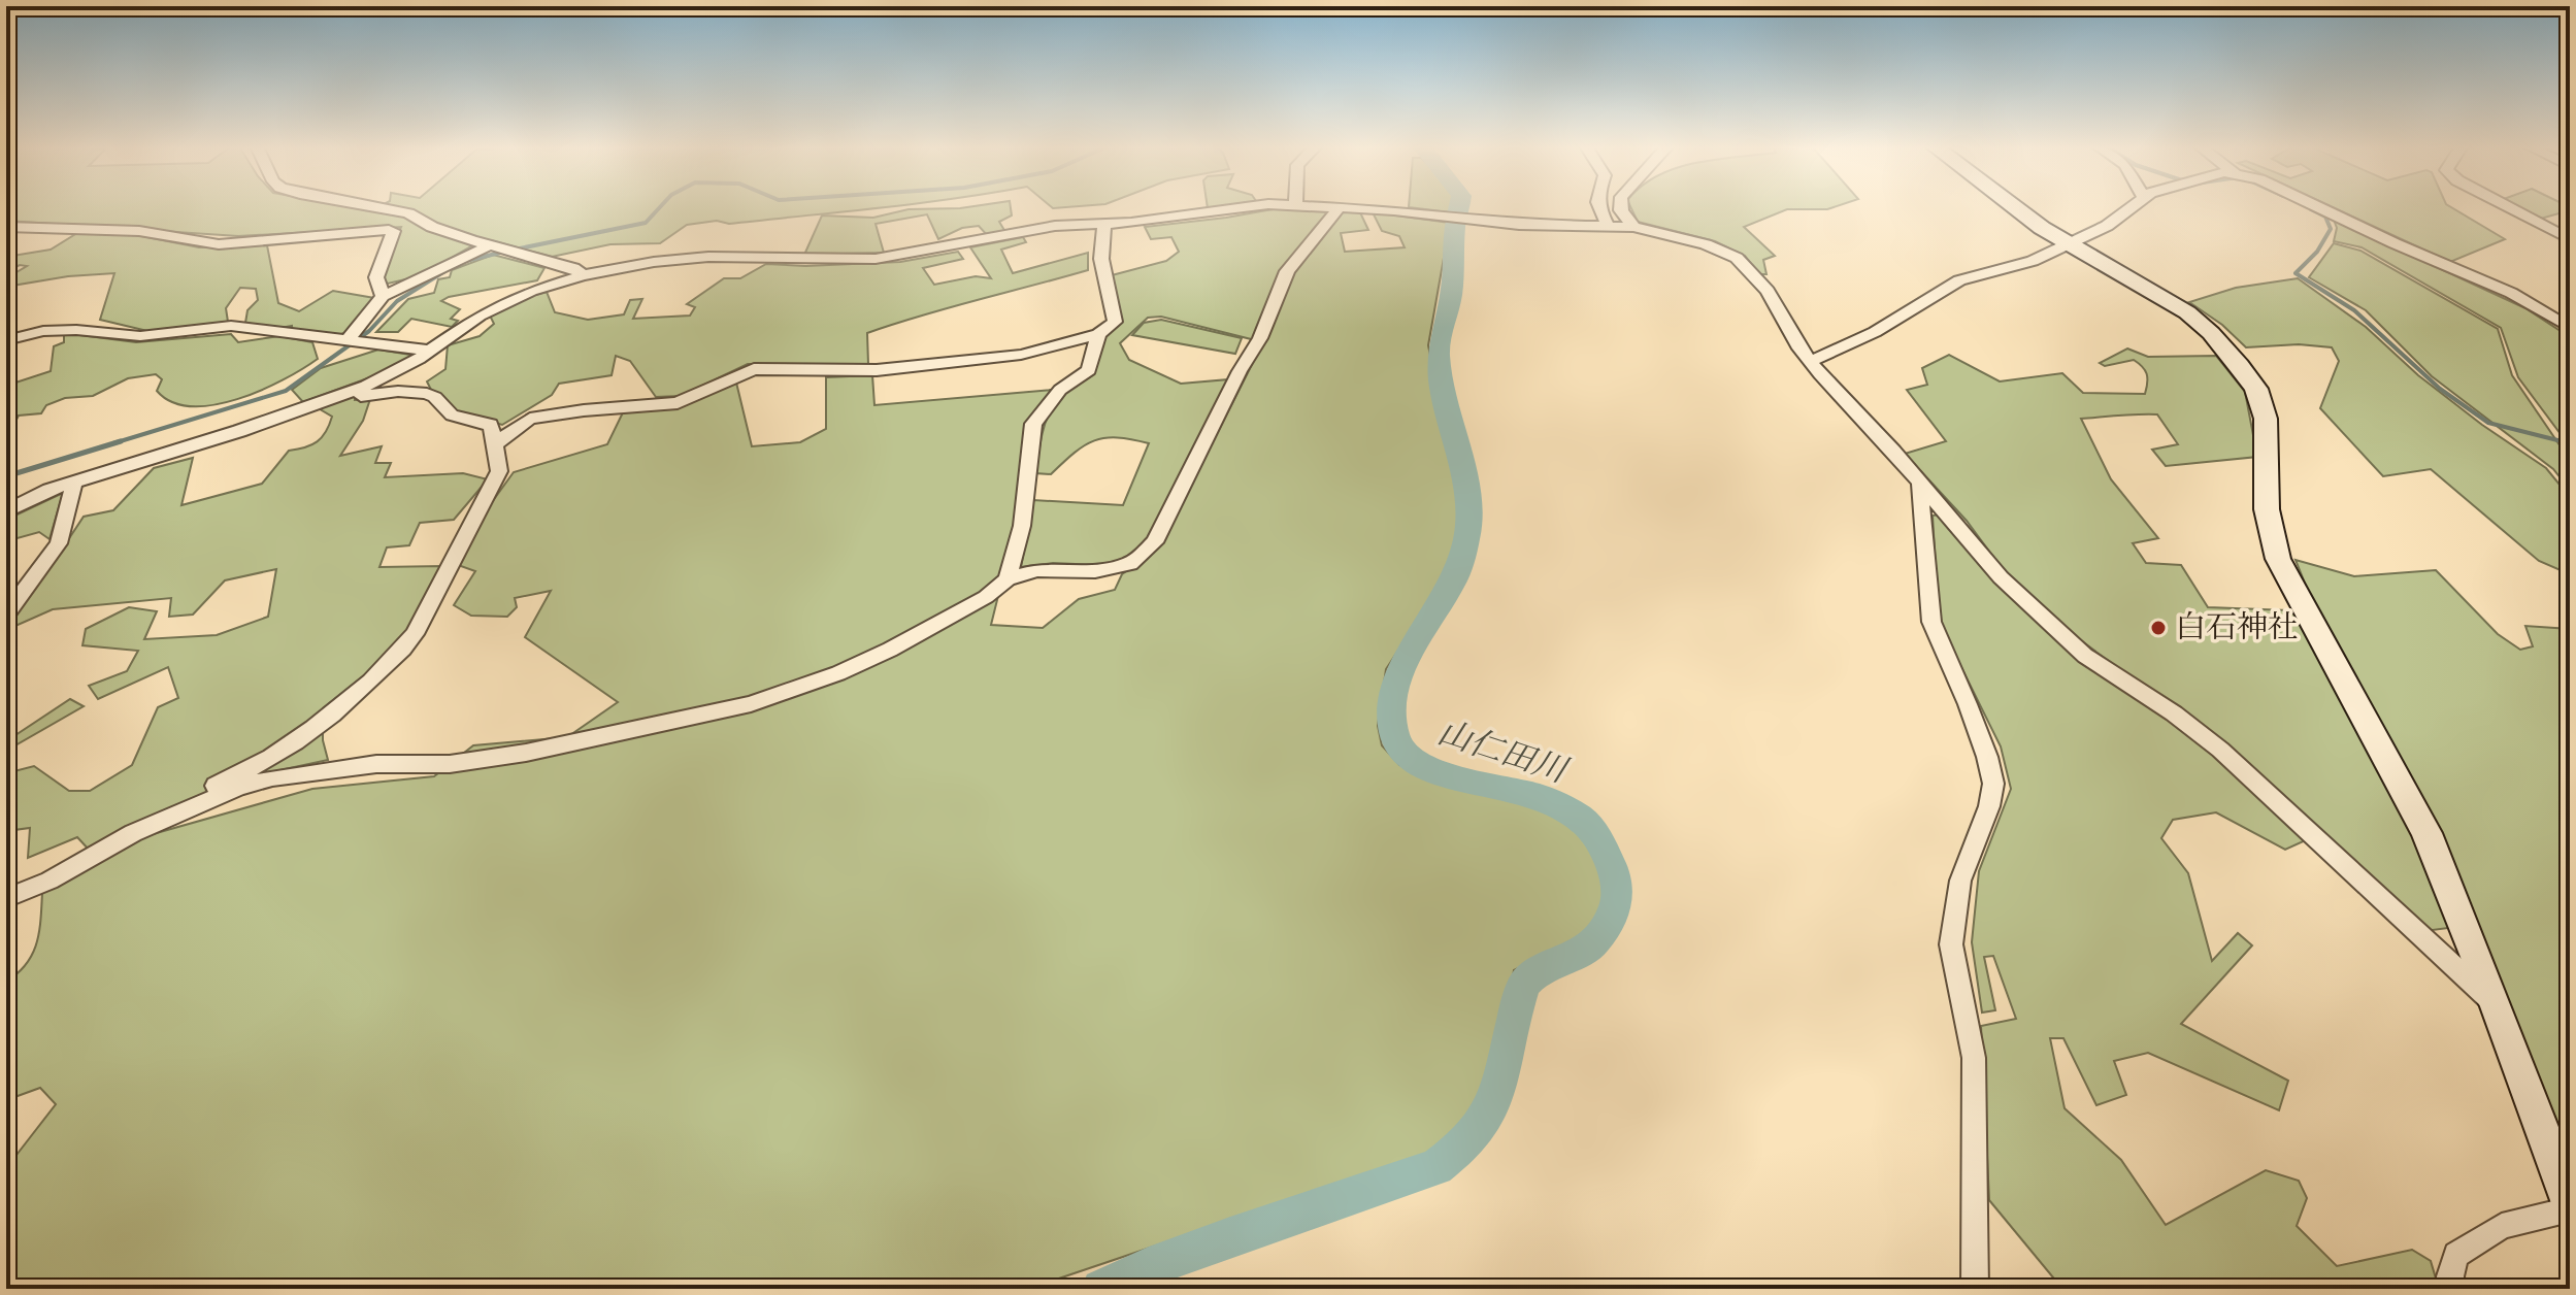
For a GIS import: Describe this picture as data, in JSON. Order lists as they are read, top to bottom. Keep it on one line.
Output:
{"water":["山仁田川"],"places":["白石神社"]}
